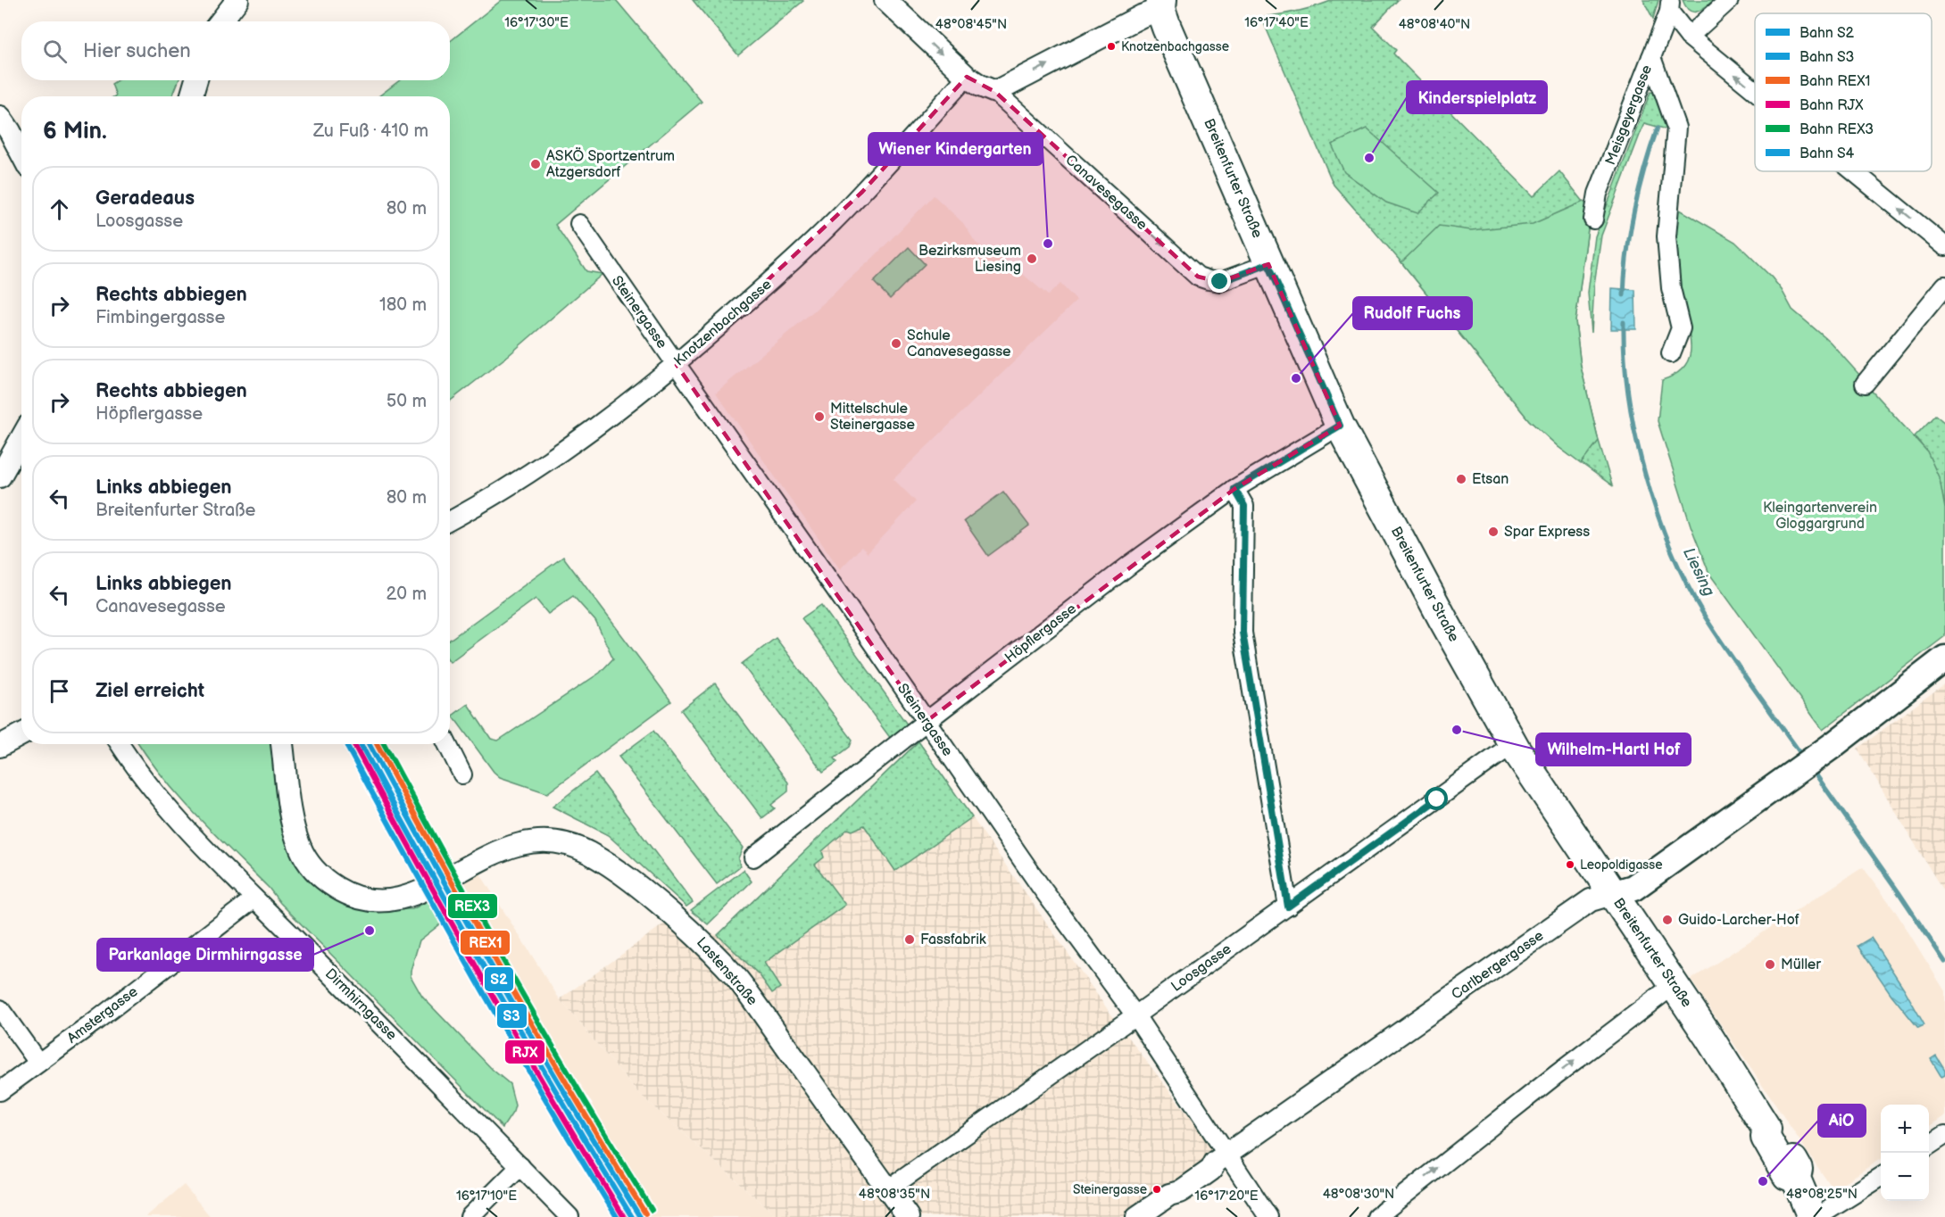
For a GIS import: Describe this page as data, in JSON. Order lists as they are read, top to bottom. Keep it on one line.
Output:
{"streets":{"main road":["Breitenfurter Straße","Carlbergergasse"],"street":["Meisgeyergasse","Canavesegasse","Steinergasse","Knotzenbachgasse","Höpflergasse","Loosgasse","Lastenstraße","Dirmhirngasse","Amstergasse"]},"crossings":[["Breitenfurter Straße","Canavesegasse"],["Breitenfurter Straße","Höpflergasse"],["Breitenfurter Straße","Carlbergergasse"],["Breitenfurter Straße","Loosgasse"],["Canavesegasse","Knotzenbachgasse"],["Steinergasse","Knotzenbachgasse"],["Steinergasse","Höpflergasse"],["Steinergasse","Carlbergergasse"],["Steinergasse","Loosgasse"],["Loosgasse","Lastenstraße"],["Dirmhirngasse","Amstergasse"]],"one_way":["Canavesegasse"],"water":["Liesing"],"parks":["Kleingartenverein Gloggargrund"],"places":["Knotzenbachgasse","Kinderspielplatz","ASKÖ Sportzentrum Atzgersdorf","Wiener Kindergarten","Bezirksmuseum Liesing","Schule Canavesegasse","Rudolf Fuchs","Mittelschule Steinergasse","Etsan","Spar Express","Wilhelm-Hartl Hof","Leopoldigasse","Guido-Larcher-Hof","Parkanlage Dirmhirngasse","Fassfabrik","Müller","AiO","Steinergasse"],"lines":["rail line S2","rail line S3","rail line REX1","rail line RJX","rail line REX3","rail line S4"],"legend":["Bahn S2","Bahn S3","Bahn REX1","Bahn RJX","Bahn REX3","Bahn S4"],"page":{"search":"Hier suchen","heading":["6 Min.","Zu Fuß · 410 m"],"list":[["Geradeaus","Loosgasse","80 m"],["Rechts abbiegen","Fimbingergasse","180 m"],["Rechts abbiegen","Höpflergasse","50 m"],["Links abbiegen","Breitenfurter Straße","80 m"],["Links abbiegen","Canavesegasse","20 m"],"Ziel erreicht"],"map_buttons":["+","−"]},"coordinates":["16°17'30\"E","16°17'40\"E","48°08'45\"N","48°08'40\"N","48°08'35\"N","48°08'30\"N","48°08'25\"N","16°17'10\"E","16°17'20\"E"]}
